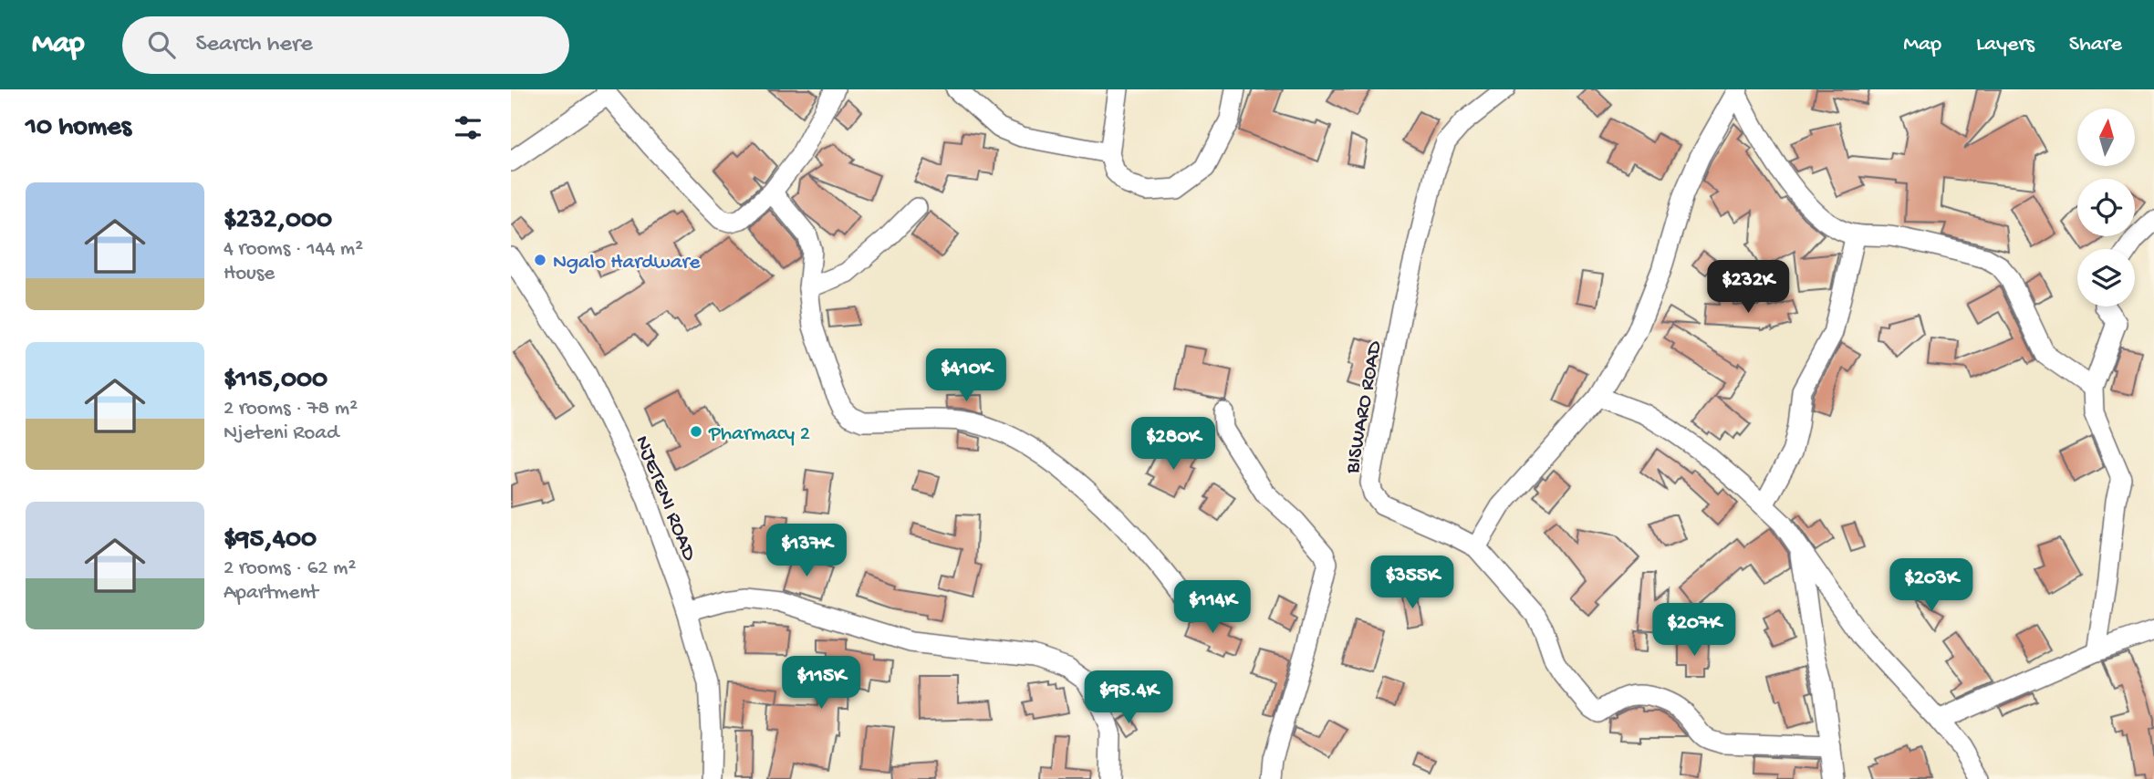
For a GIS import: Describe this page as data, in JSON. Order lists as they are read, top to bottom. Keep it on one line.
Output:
{"streets":{"street":["BISWARO ROAD","NJETENI ROAD"]},"places":["Ngalo Hardware","Pharmacy 2"],"north":"top","page":{"header":"Map","search":"Search here","nav":["Map","Layers","Share"],"heading":"10 homes","list":[{"name":"$232,000","note":"4 rooms · 144 m² · House"},{"name":"$115,000","note":"2 rooms · 78 m² · Njeteni Road"},{"name":"$95,400","note":"2 rooms · 62 m² · Apartment"}],"price":["$232K","$410K","$280K","$137K","$355K","$203K","$114K","$207K","$115K","$95.4K"]}}
